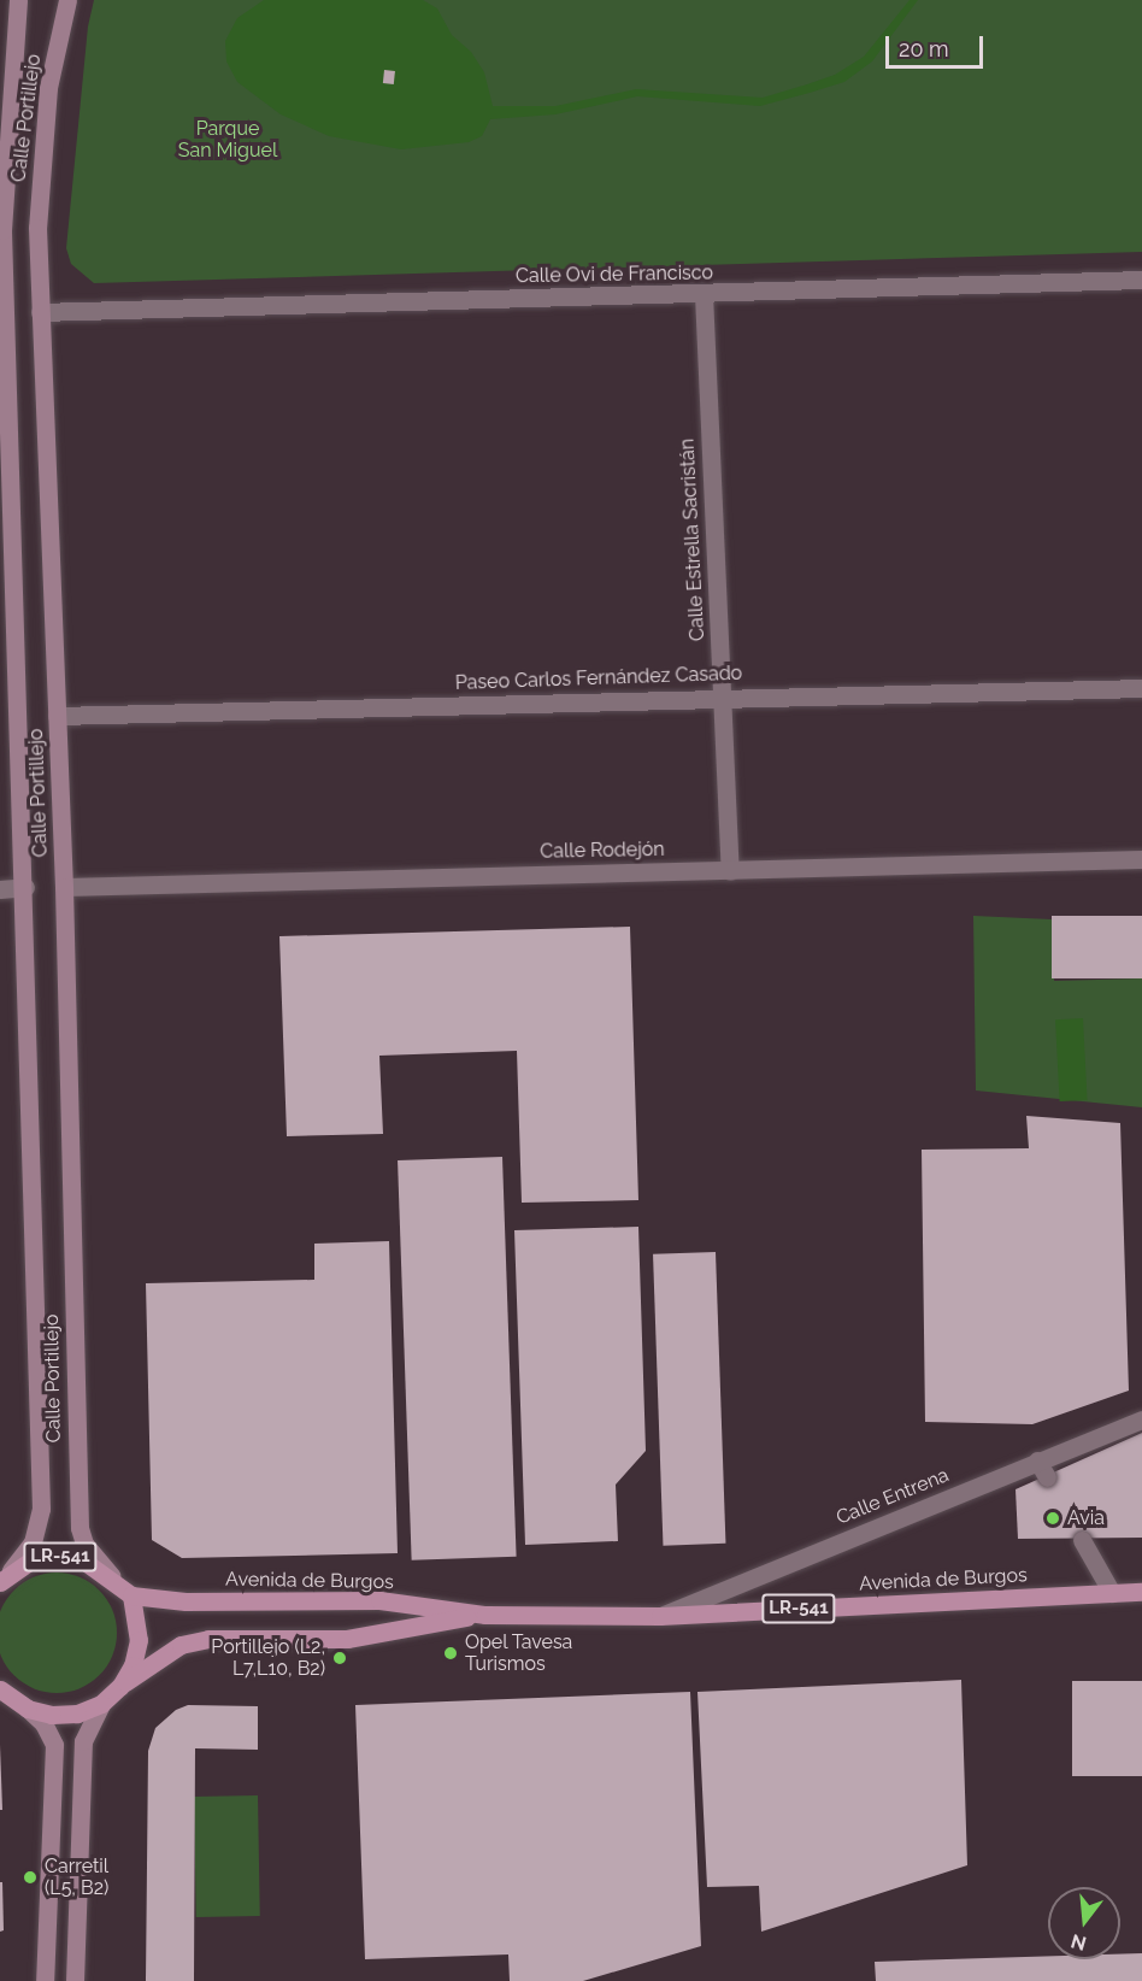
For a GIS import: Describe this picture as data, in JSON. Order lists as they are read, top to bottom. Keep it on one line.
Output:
{"streets":{"main road":["Calle Portillejo","LR-541","Avenida de Burgos"],"street":["Calle Ovi de Francisco","Calle Estrella Sacristán","Paseo Carlos Fernández Casado","Calle Rodejón","Calle Entrena"]},"crossings":[["Calle Portillejo","Calle Ovi de Francisco"],["Calle Portillejo","Paseo Carlos Fernández Casado"],["Calle Portillejo","Calle Rodejón"],["Calle Portillejo","LR-541"],["Calle Ovi de Francisco","Calle Estrella Sacristán"],["Calle Estrella Sacristán","Paseo Carlos Fernández Casado"],["Calle Estrella Sacristán","Calle Rodejón"],["Calle Entrena","Avenida de Burgos"],["LR-541","Avenida de Burgos"]],"parks":["Parque San Miguel"],"places":["Avia","Opel Tavesa Turismos","Portillejo (L2, L7,L10, B2)","Carretil (L5, B2)"],"scale_bar":"20 m","north":"bottom"}
